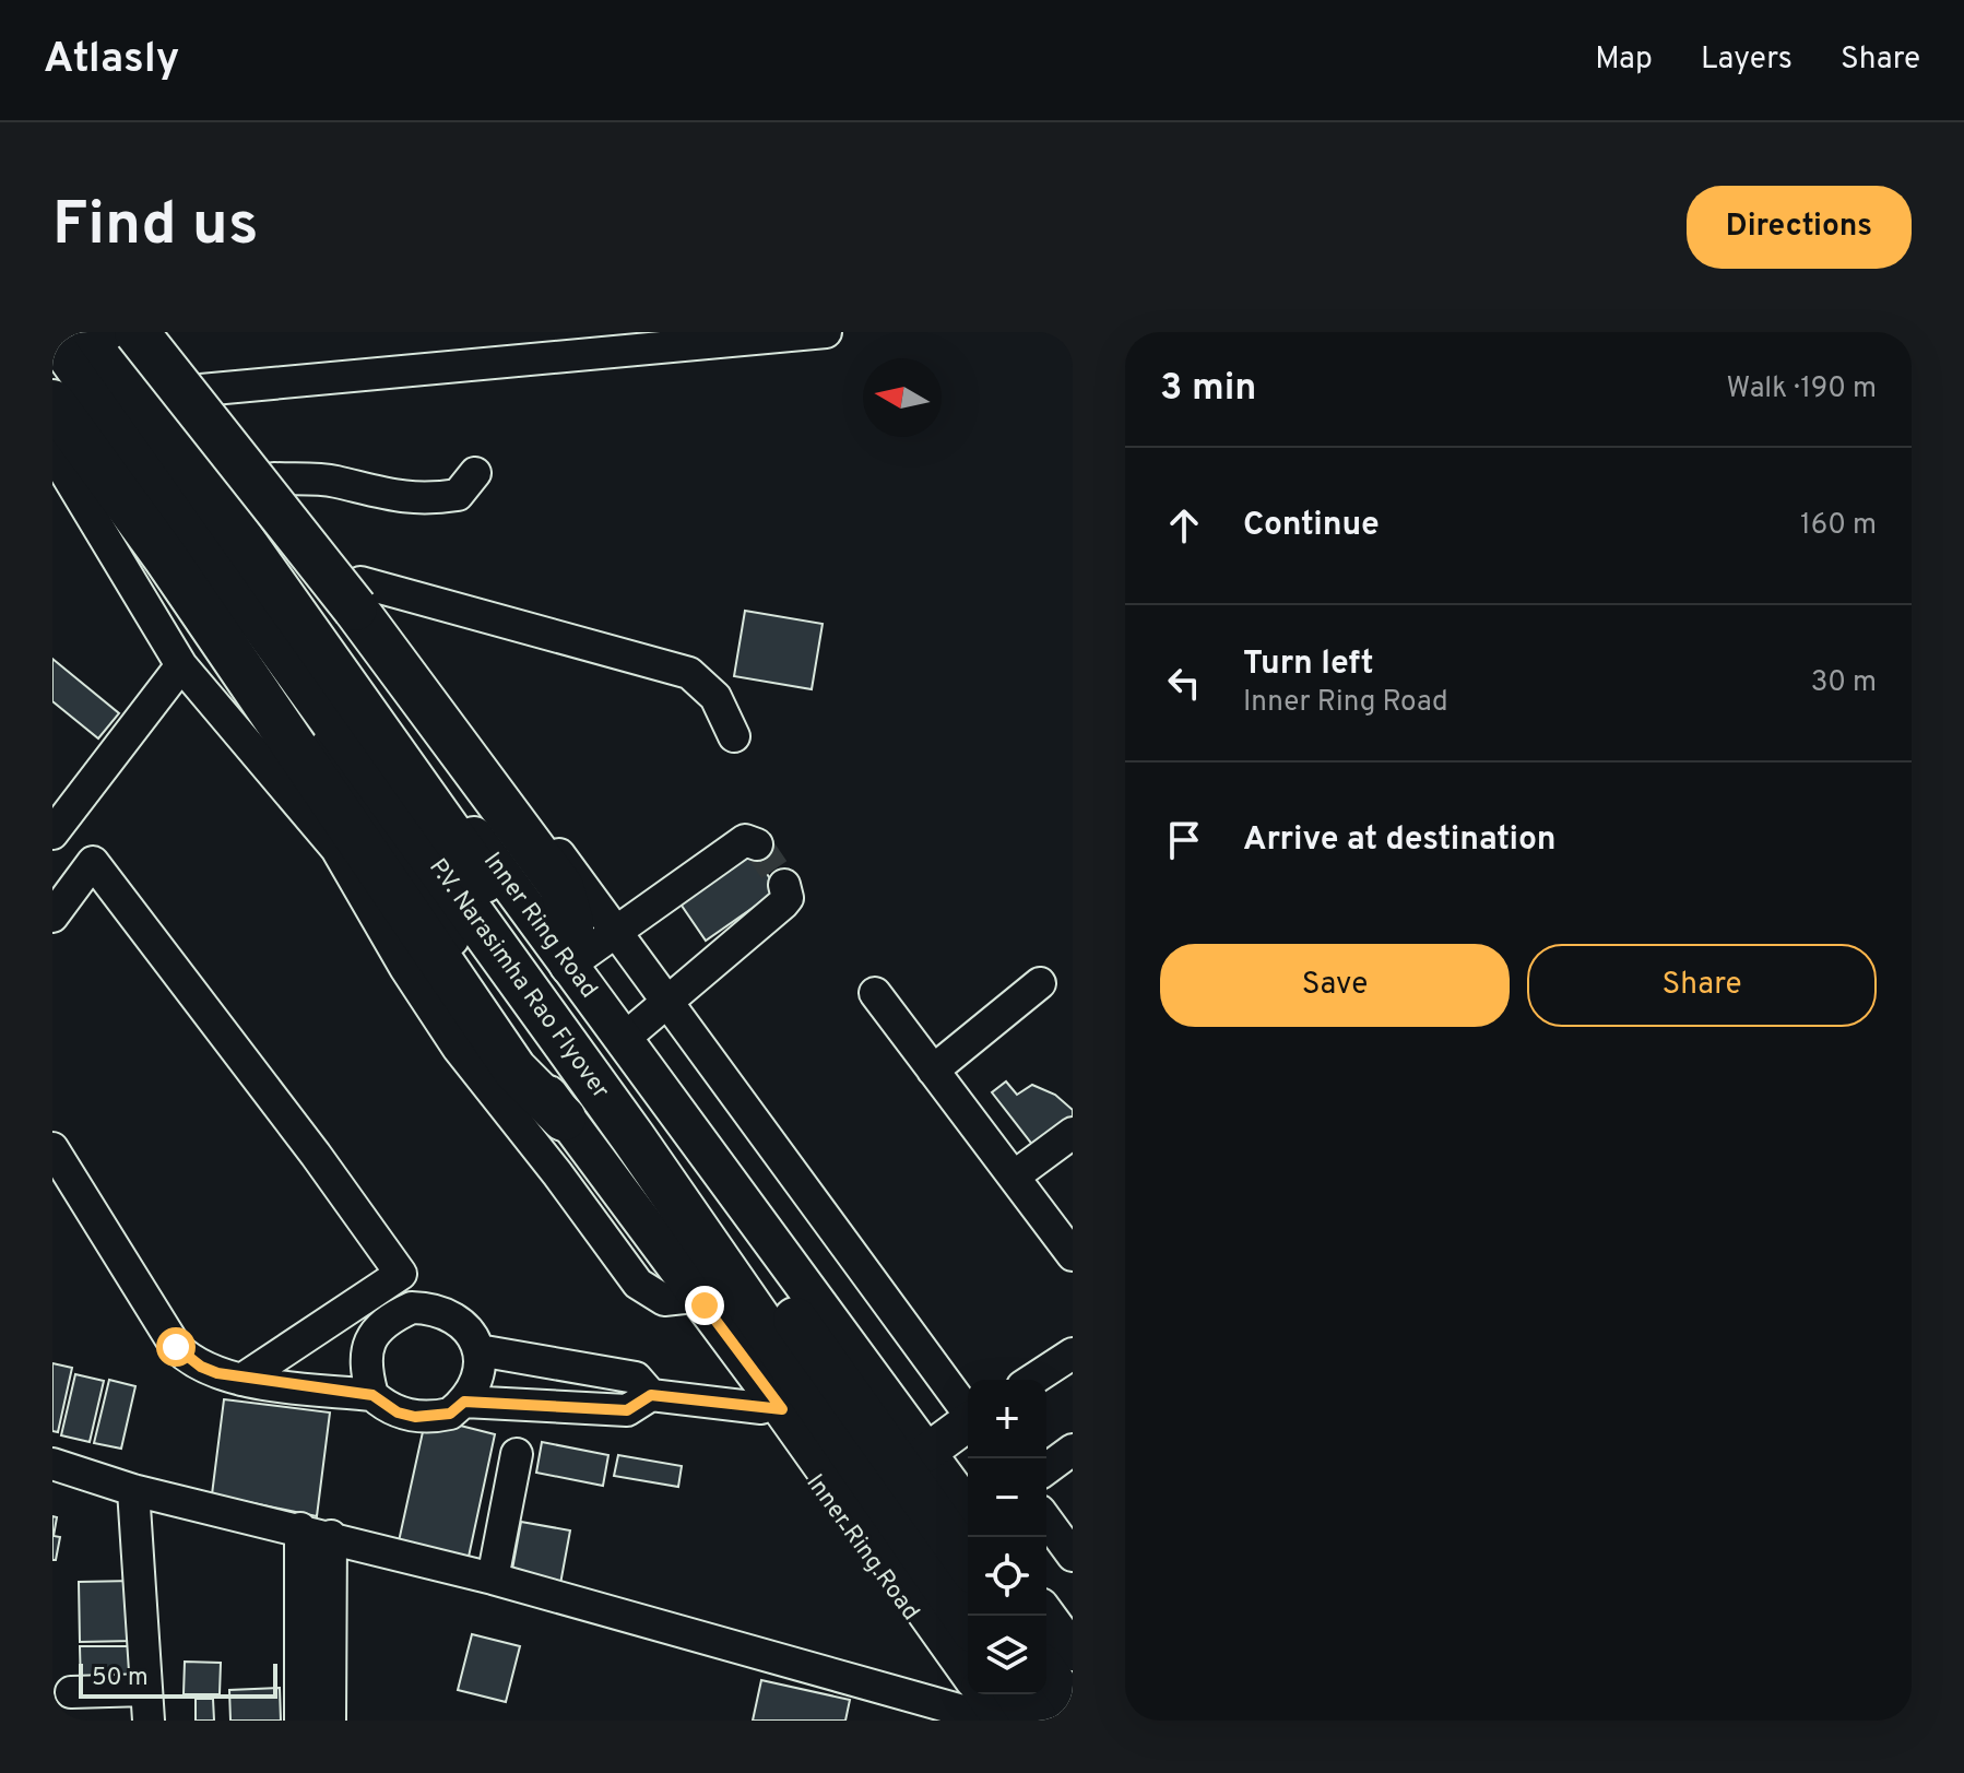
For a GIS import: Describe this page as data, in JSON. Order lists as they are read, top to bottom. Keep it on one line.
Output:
{"streets":{"highway":["P.V. Narasimha Rao Flyover"],"main road":["Inner Ring Road"]},"crossings":[["Inner Ring Road","P.V. Narasimha Rao Flyover"]],"scale_bar":"50 m","north":"left","page":{"header":"Atlasly","nav":["Map","Layers","Share"],"buttons":["Directions",["Save","Share"]],"title":"Find us","heading":["3 min","Walk · 190 m"],"list":[["Continue","160 m"],["Turn left","Inner Ring Road","30 m"],"Arrive at destination"],"map_buttons":["+","−"],"scale":"50 m"}}
